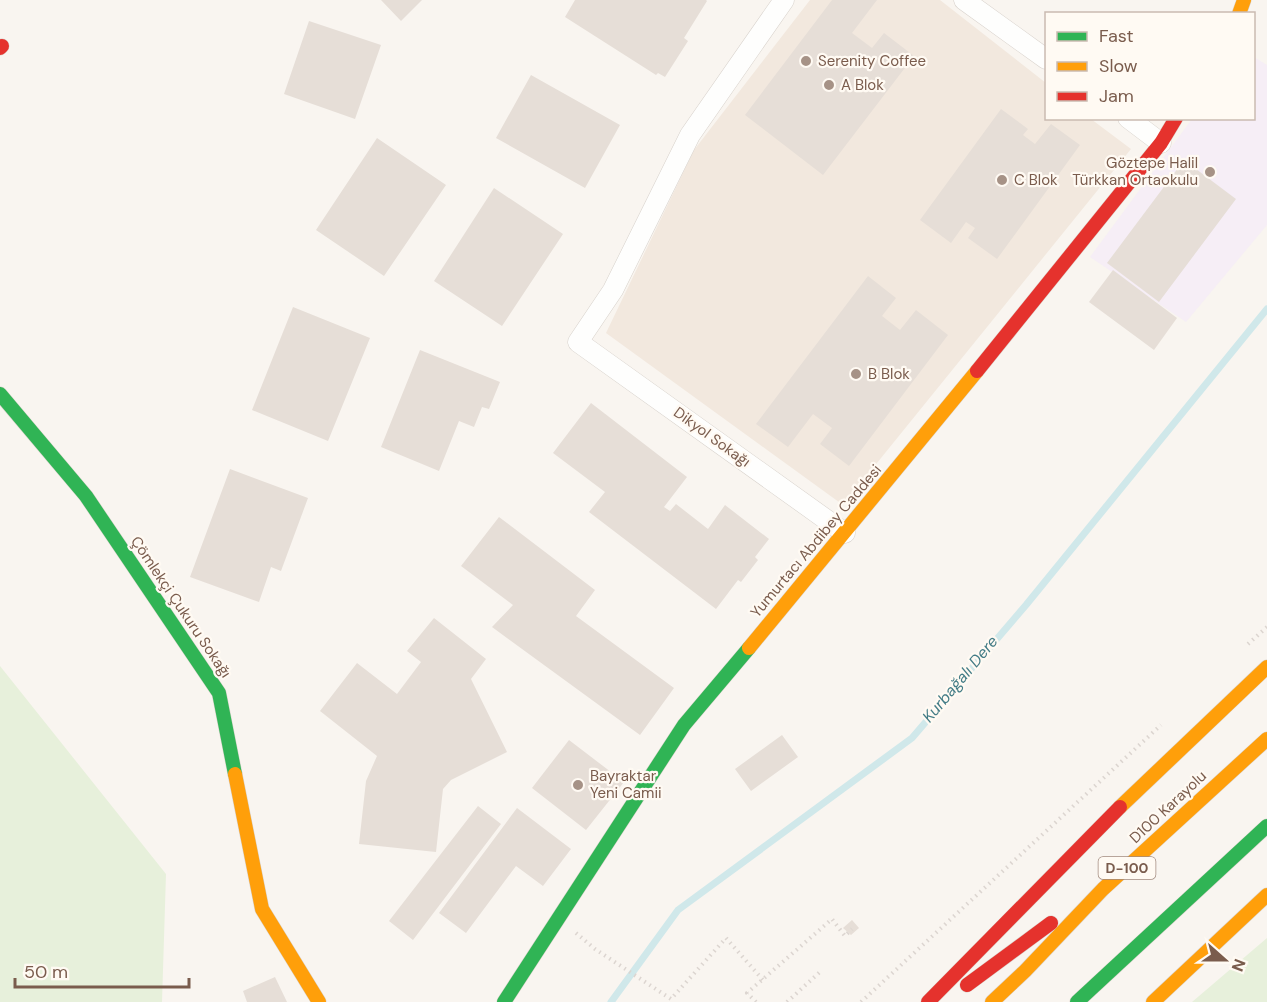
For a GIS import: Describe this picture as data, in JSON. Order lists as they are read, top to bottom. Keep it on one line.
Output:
{"streets":{"main road":["Yumurtacı Abdibey Caddesi","Çömlekçi Çukuru Sokağı","D100 Karayolu","D-100"],"street":["Dikyol Sokağı"]},"crossings":[["Dikyol Sokağı","Yumurtacı Abdibey Caddesi"]],"water":["Kurbağalı Dere"],"places":["Serenity Coffee","A Blok","Göztepe Halil Türkkan Ortaokulu","C Blok","B Blok","Bayraktar Yeni Camii"],"legend":["Fast","Slow","Jam"],"scale_bar":"50 m","north":"right"}
